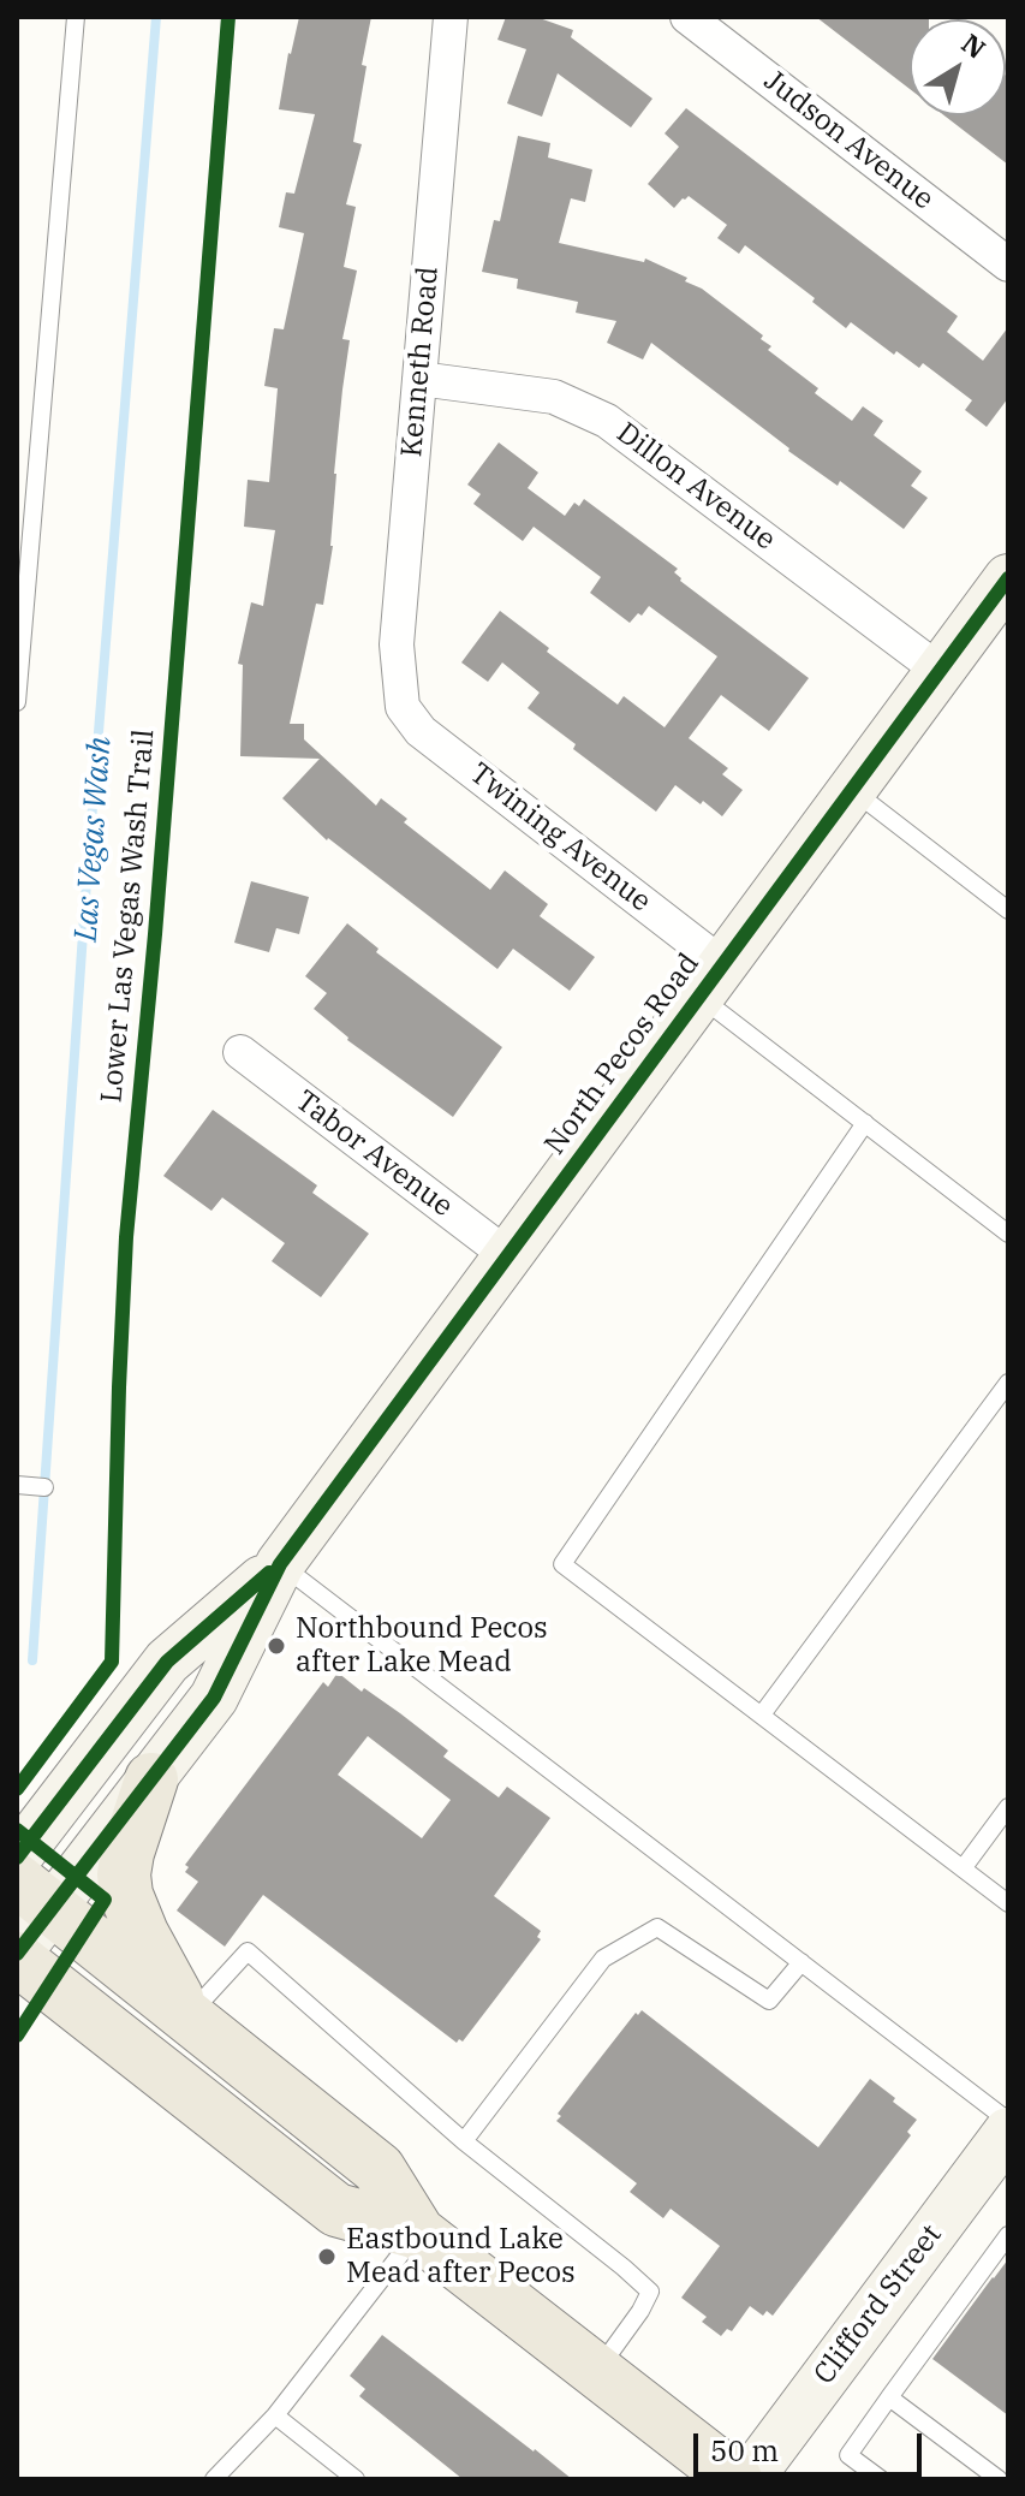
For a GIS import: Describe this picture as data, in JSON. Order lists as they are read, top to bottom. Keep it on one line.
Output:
{"streets":{"main road":["North Pecos Road","Clifford Street"],"street":["Judson Avenue","Kenneth Road","Dillon Avenue","Twining Avenue","Tabor Avenue"],"cycle path":["Lower Las Vegas Wash Trail"]},"crossings":[["Kenneth Road","Dillon Avenue"],["Kenneth Road","Twining Avenue"],["Dillon Avenue","North Pecos Road"],["Twining Avenue","North Pecos Road"],["North Pecos Road","Tabor Avenue"]],"water":["Las Vegas Wash"],"places":["Northbound Pecos after Lake Mead","Eastbound Lake Mead after Pecos"],"scale_bar":"50 m","north":"top right"}
